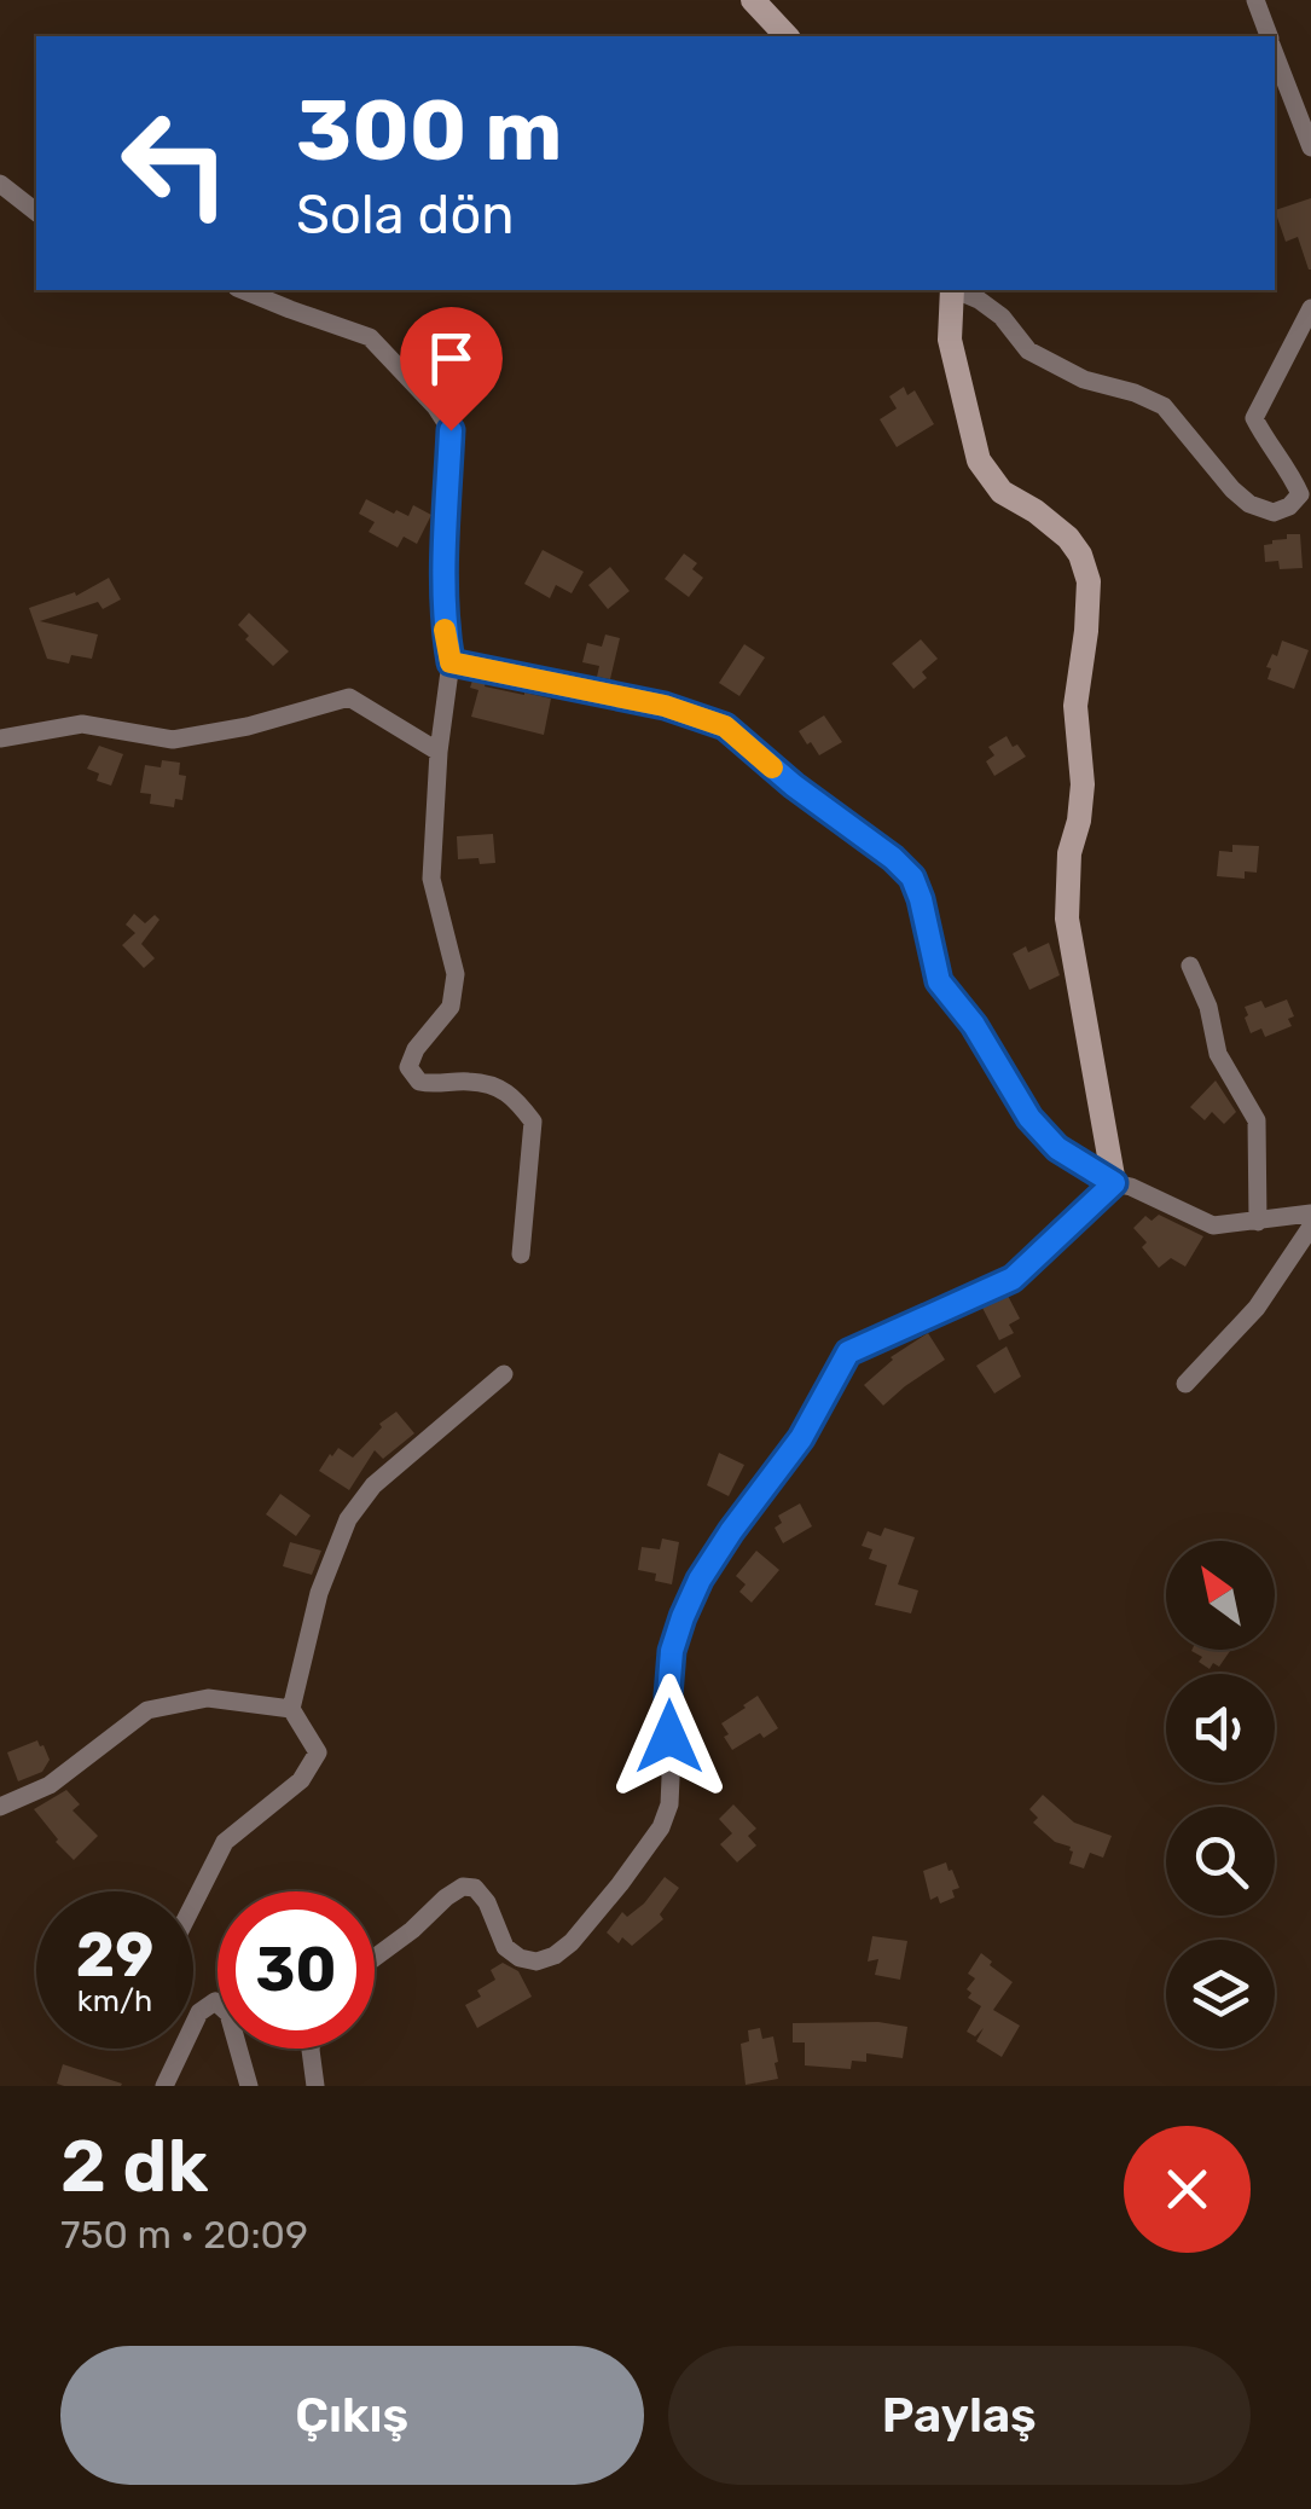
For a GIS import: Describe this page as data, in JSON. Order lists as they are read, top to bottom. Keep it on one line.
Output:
{"north":"top left","page":{"turn":["300 m","Sola dön"],"speed":"29 km/h","limit":"30","heading":["2 dk","750 m · 20:09"],"buttons":["Çıkış","Paylaş"]}}
